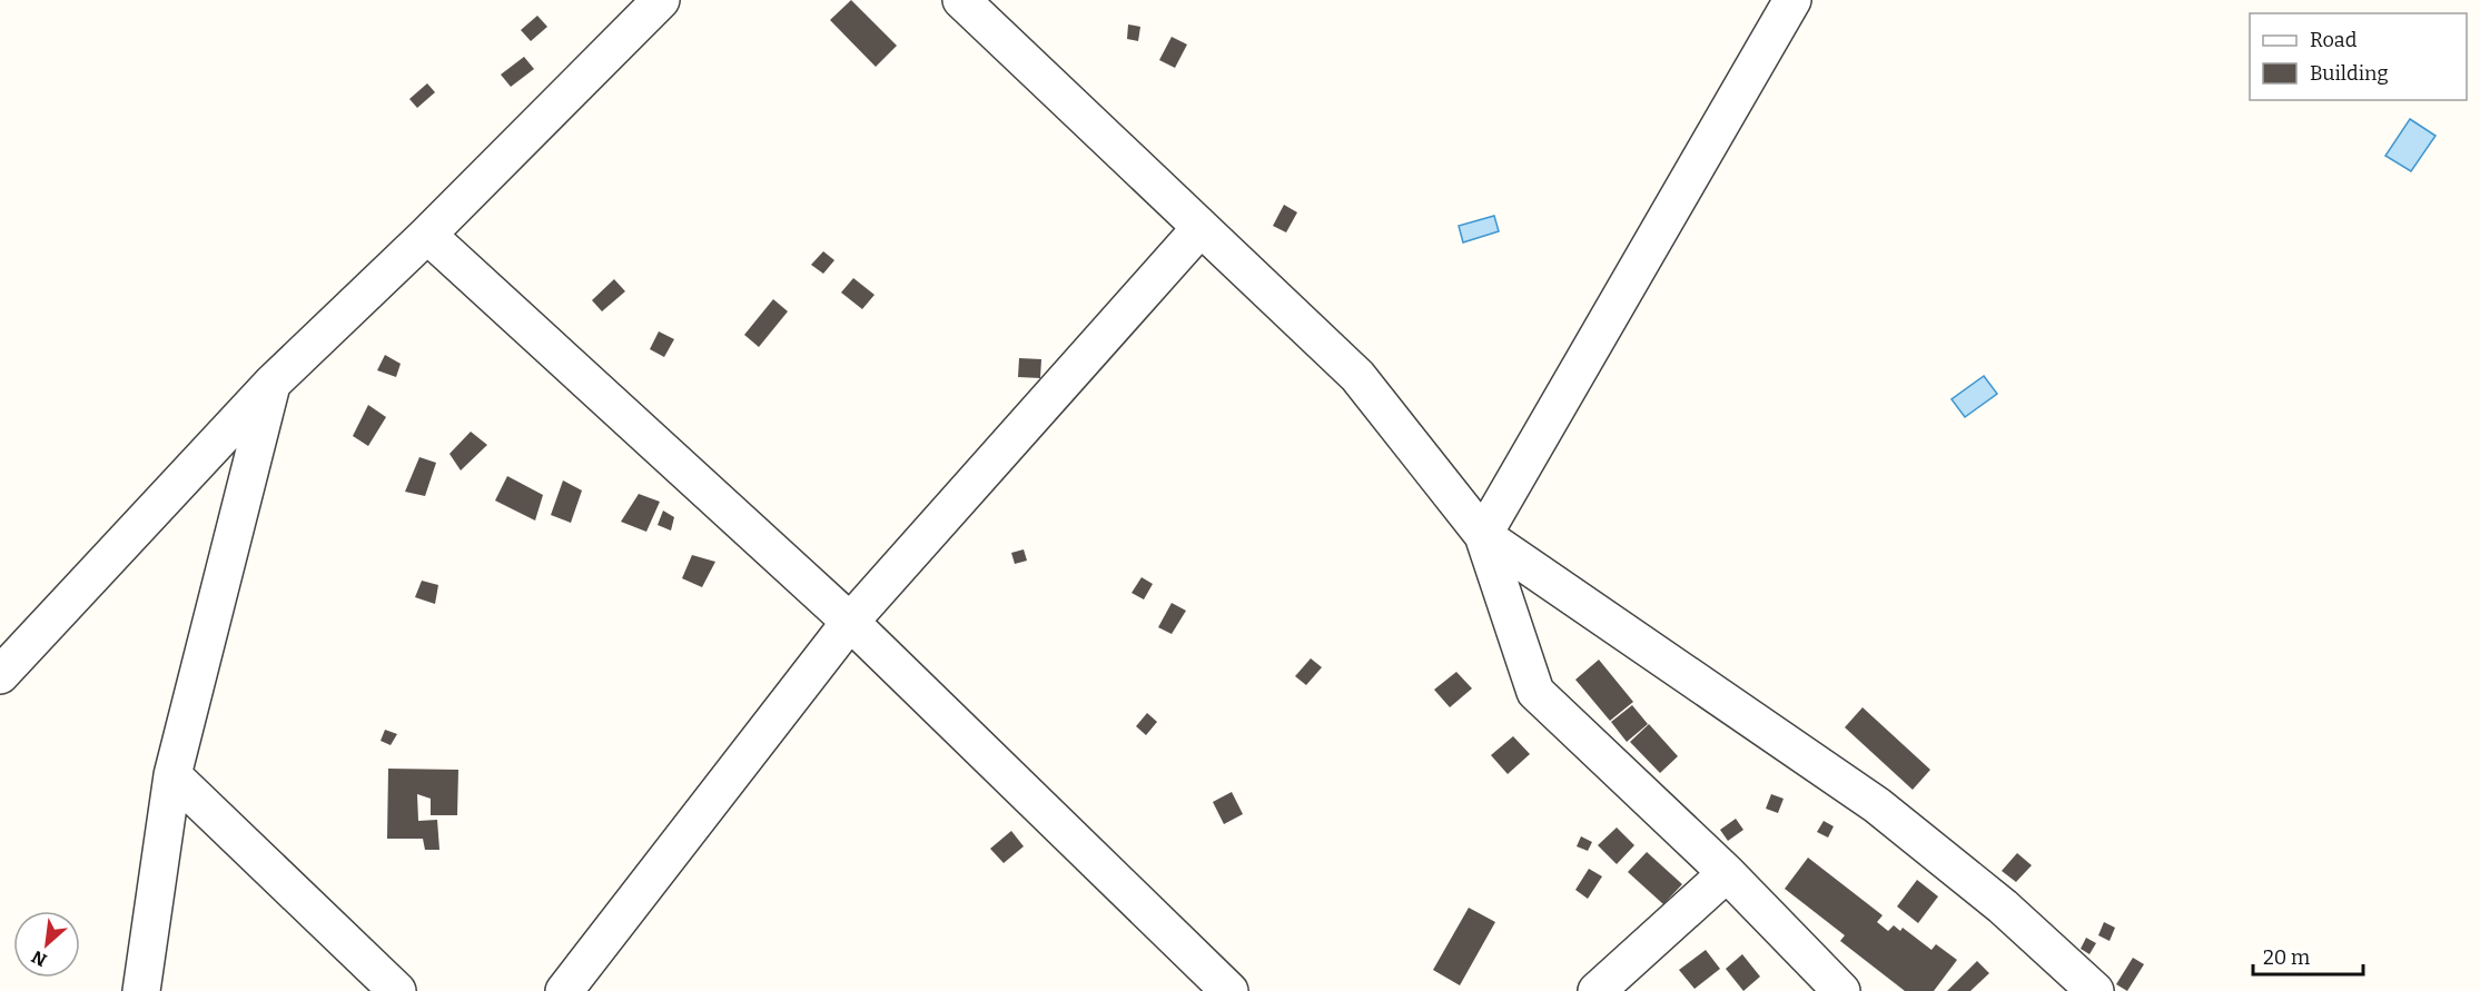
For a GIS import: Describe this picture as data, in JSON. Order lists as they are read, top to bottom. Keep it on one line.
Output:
{"legend":["Road","Building"],"scale_bar":"20 m","north":"bottom left"}
